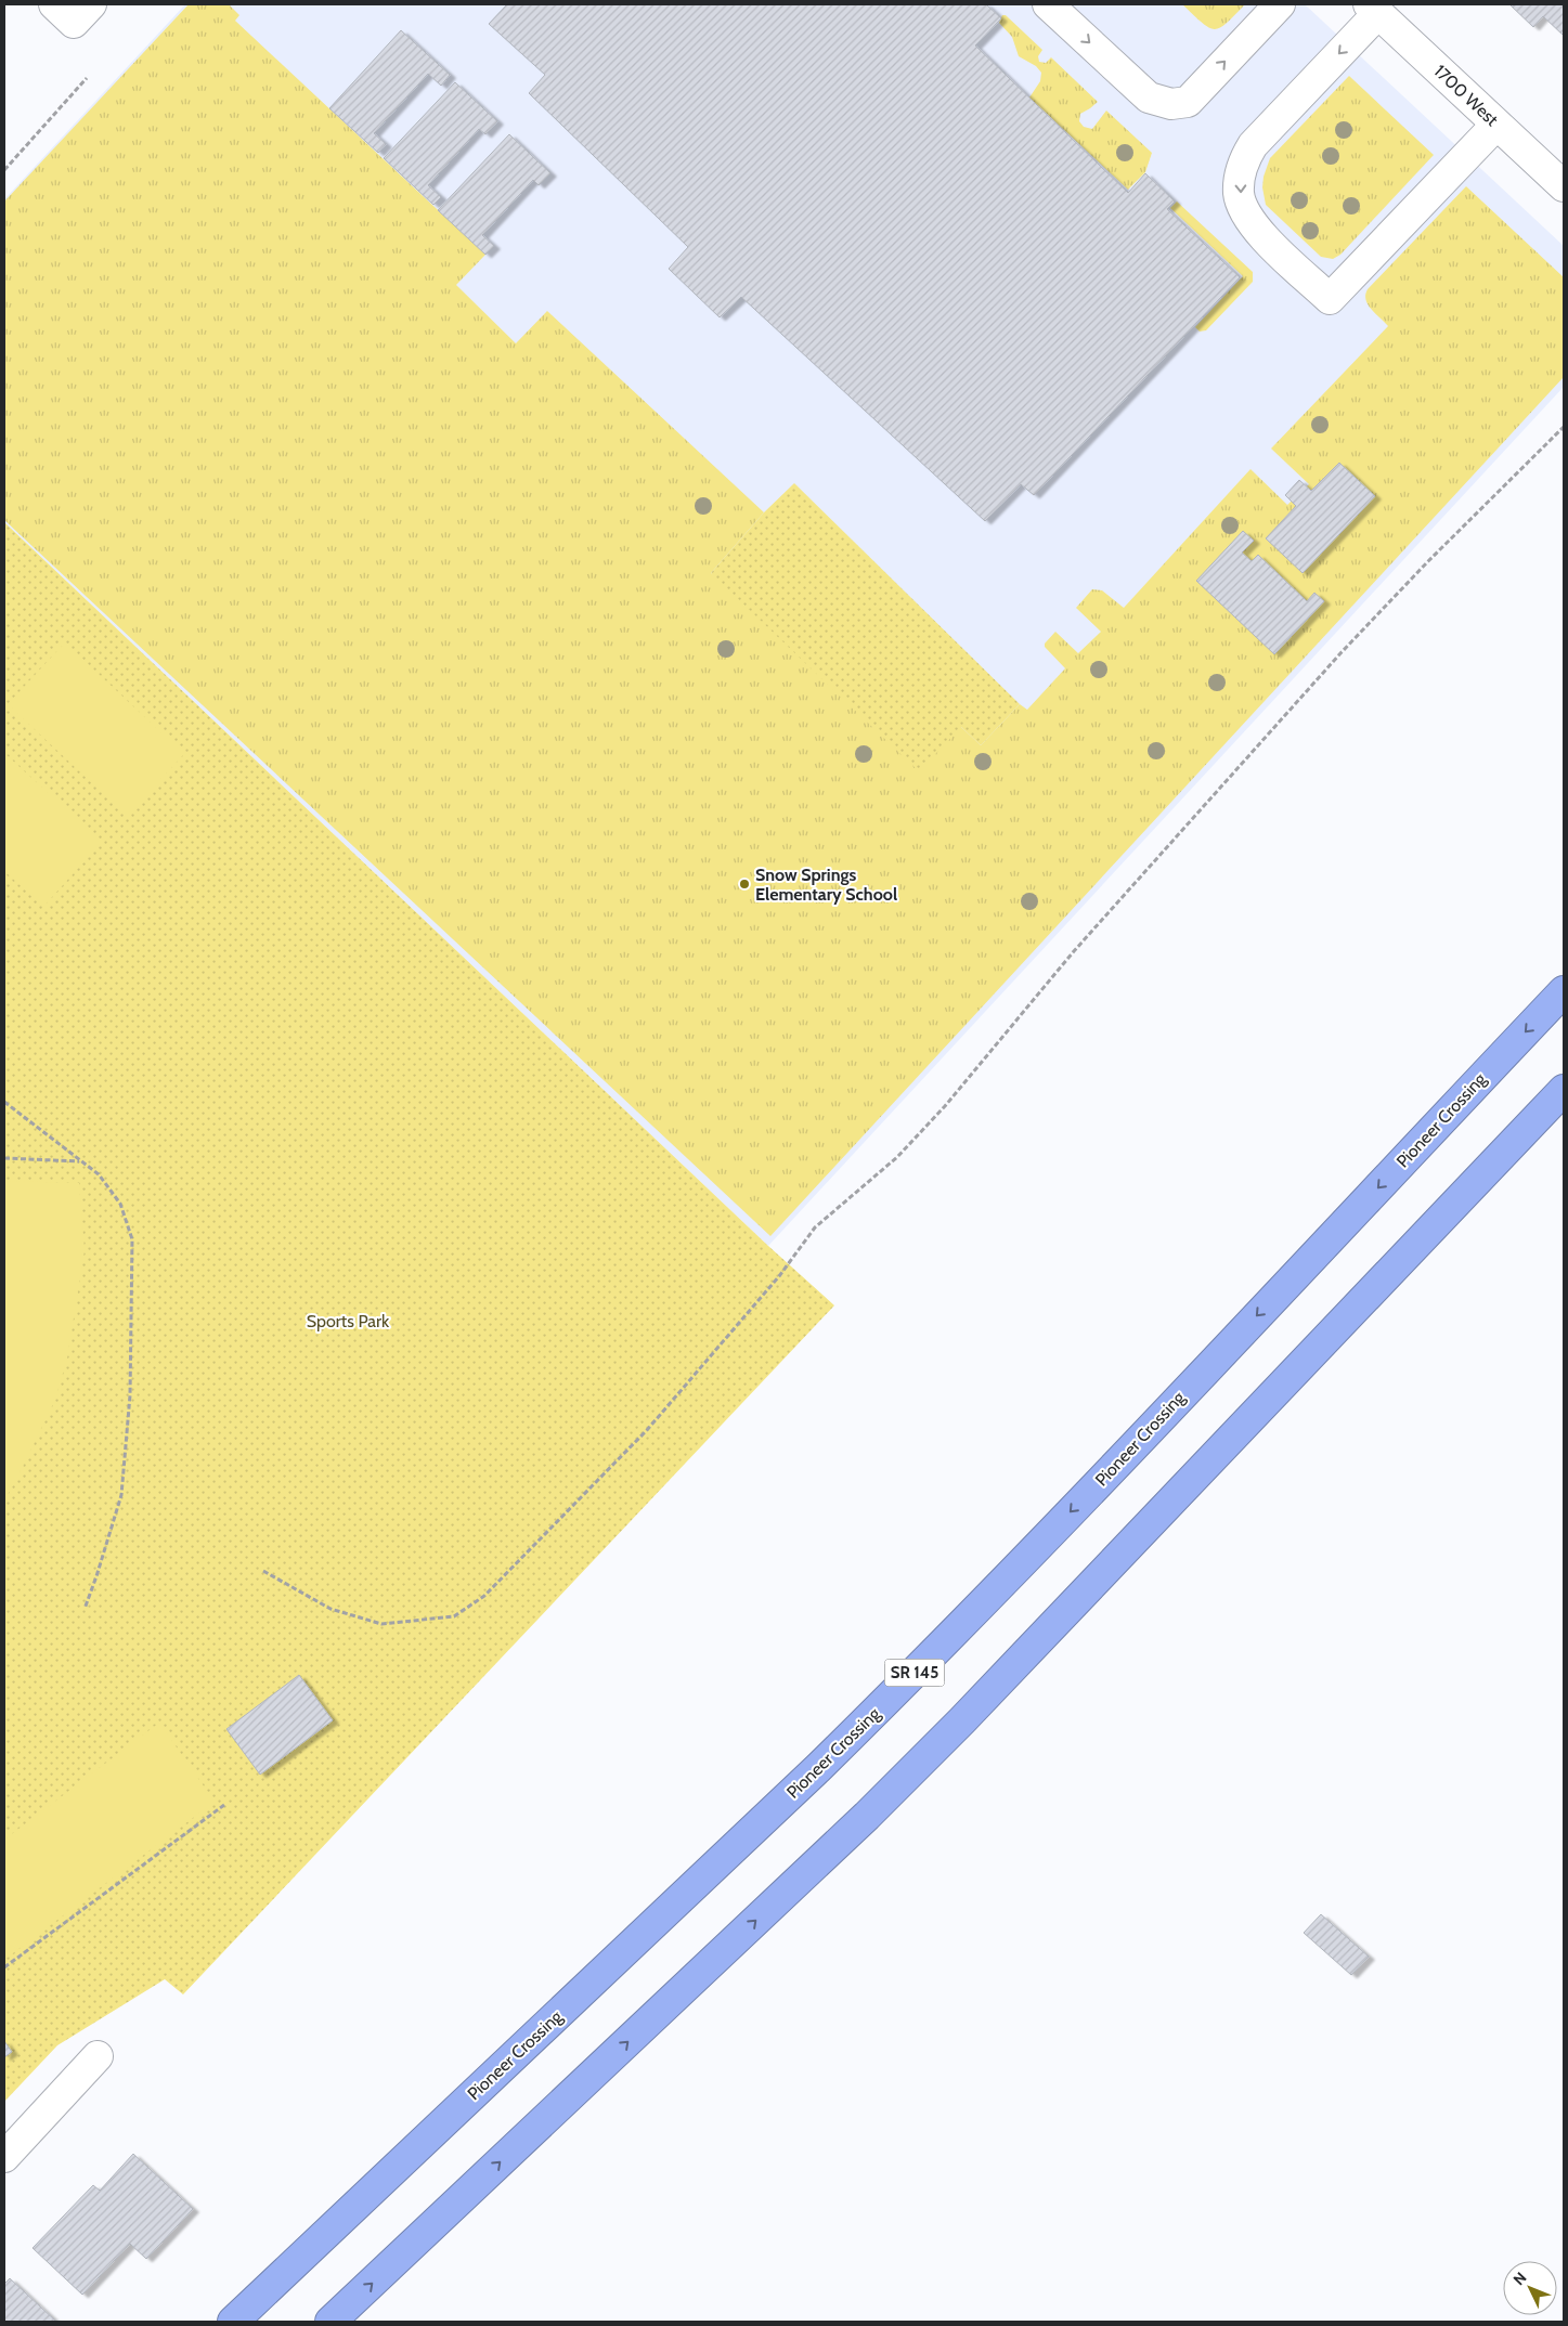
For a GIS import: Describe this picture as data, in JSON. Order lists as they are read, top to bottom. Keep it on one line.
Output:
{"streets":{"highway":["Pioneer Crossing","SR 145"],"street":["1700 West"]},"parks":["Sports Park"],"places":["Snow Springs Elementary School"],"north":"top left"}
